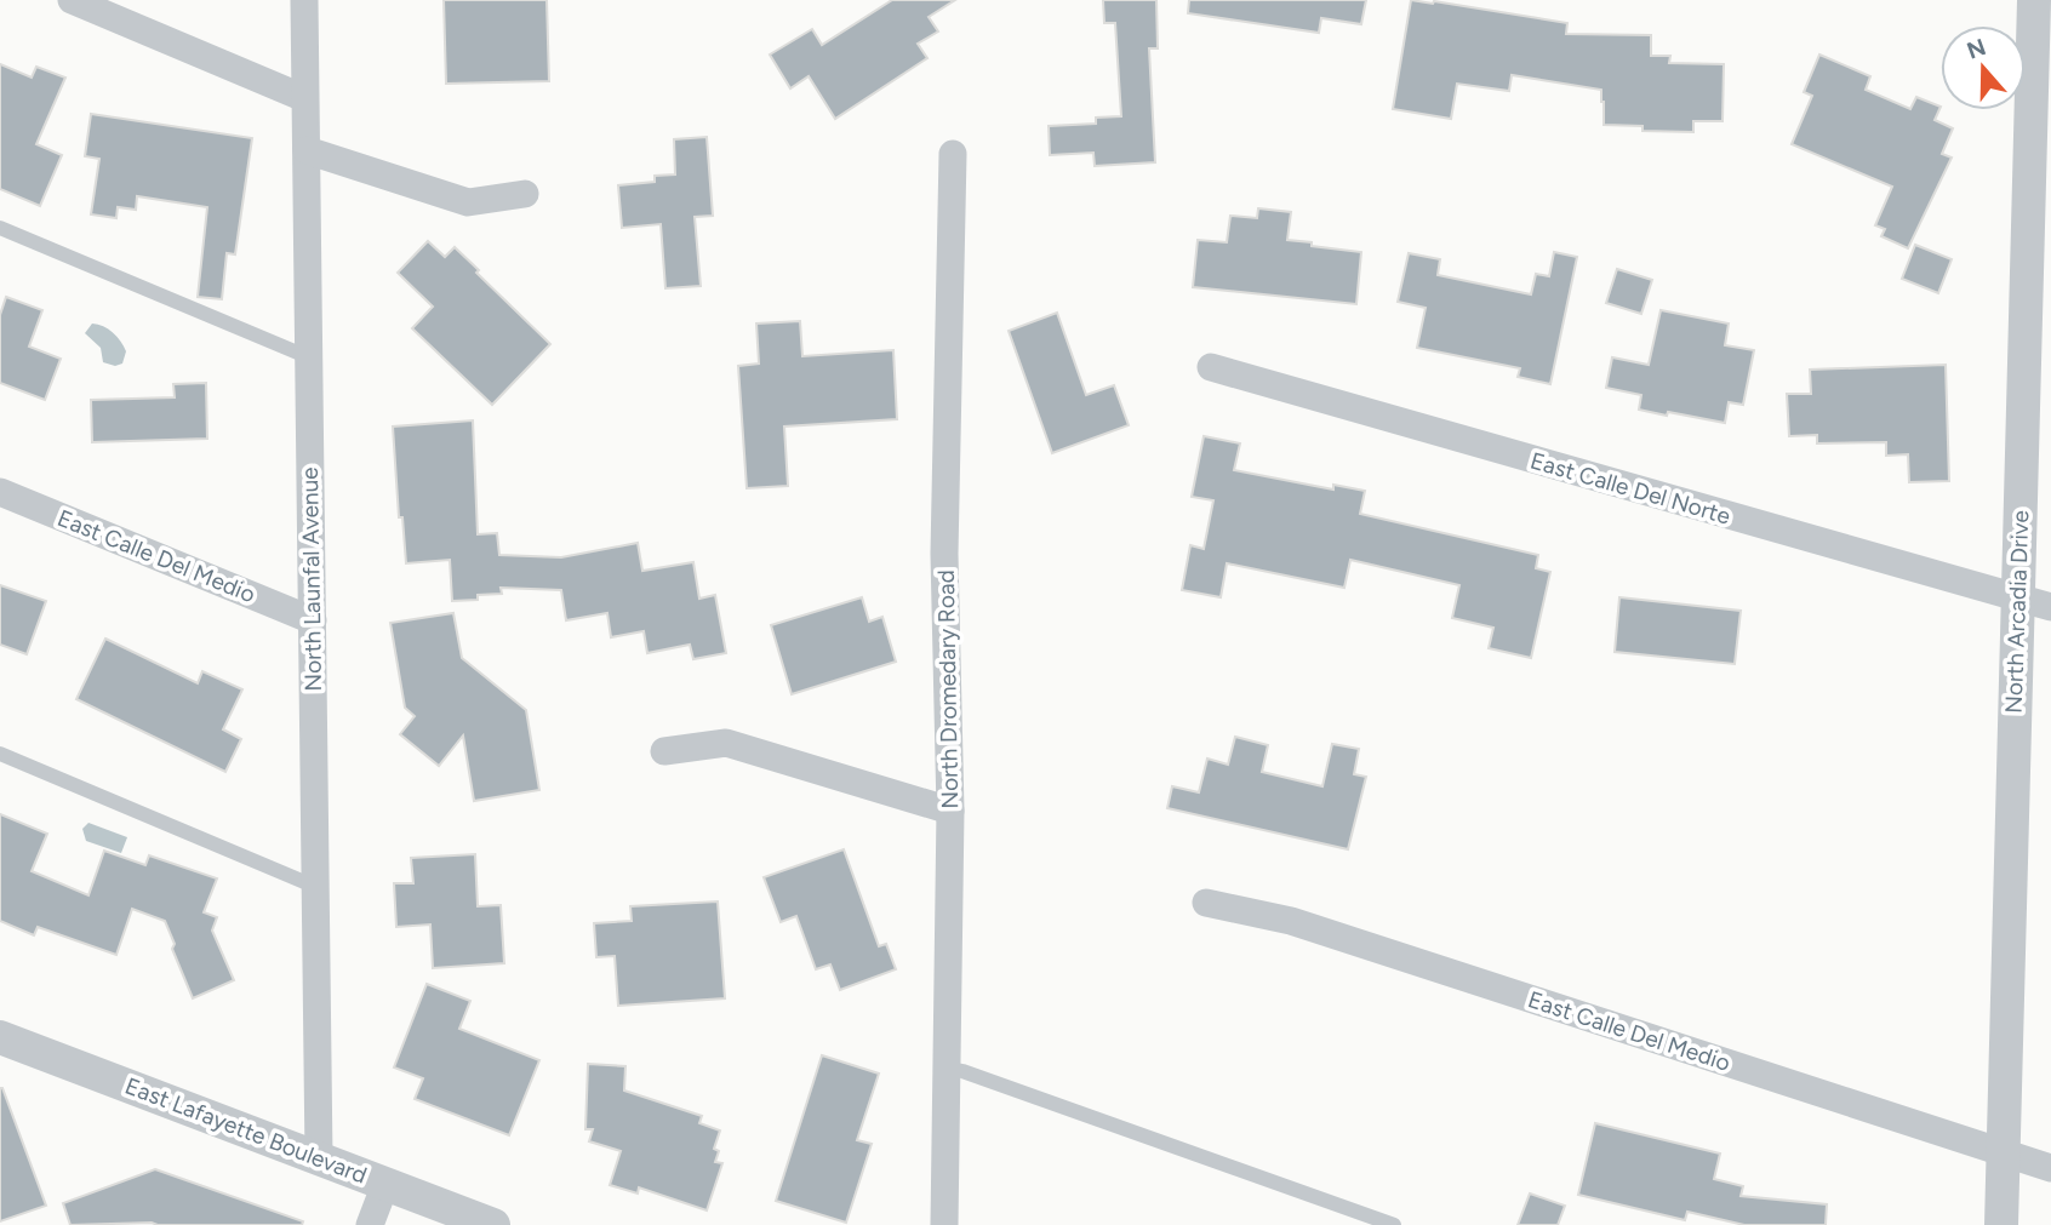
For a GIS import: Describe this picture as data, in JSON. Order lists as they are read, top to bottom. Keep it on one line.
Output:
{"streets":{"street":["East Calle Del Norte","East Calle Del Medio","North Launfal Avenue","North Arcadia Drive","North Dromedary Road","East Lafayette Boulevard"]},"crossings":[["East Calle Del Norte","North Arcadia Drive"],["East Calle Del Medio","North Launfal Avenue"],["East Calle Del Medio","North Arcadia Drive"],["North Launfal Avenue","East Lafayette Boulevard"]],"north":"top"}
